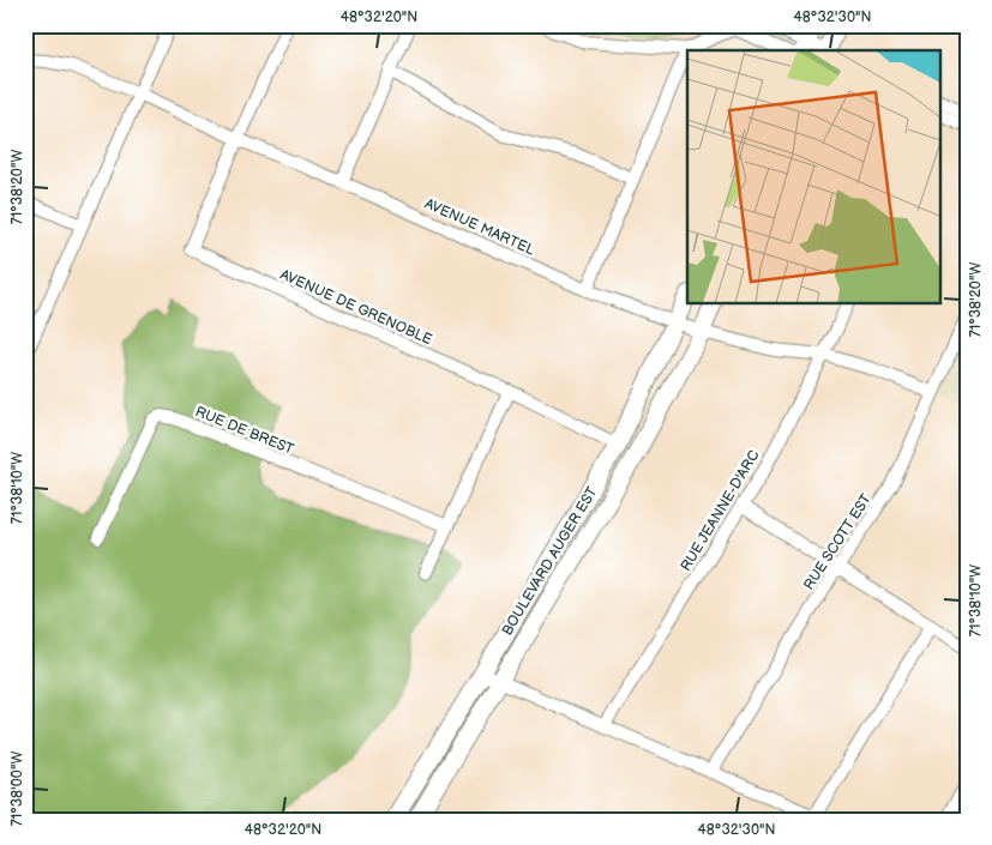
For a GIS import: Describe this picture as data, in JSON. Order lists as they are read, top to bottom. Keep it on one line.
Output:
{"streets":{"main road":["BOULEVARD AUGER EST"],"street":["AVENUE MARTEL","AVENUE DE GRENOBLE","RUE DE BREST","RUE JEANNE-D'ARC","RUE SCOTT EST"]},"crossings":[["AVENUE MARTEL","AVENUE DE GRENOBLE"],["AVENUE MARTEL","RUE JEANNE-D'ARC"],["AVENUE MARTEL","RUE SCOTT EST"],["AVENUE MARTEL","BOULEVARD AUGER EST"],["AVENUE DE GRENOBLE","BOULEVARD AUGER EST"]],"coordinates":["48°32'20\"N","48°32'30\"N","71°38'20\"W","71°38'10\"W","71°38'00\"W"]}
